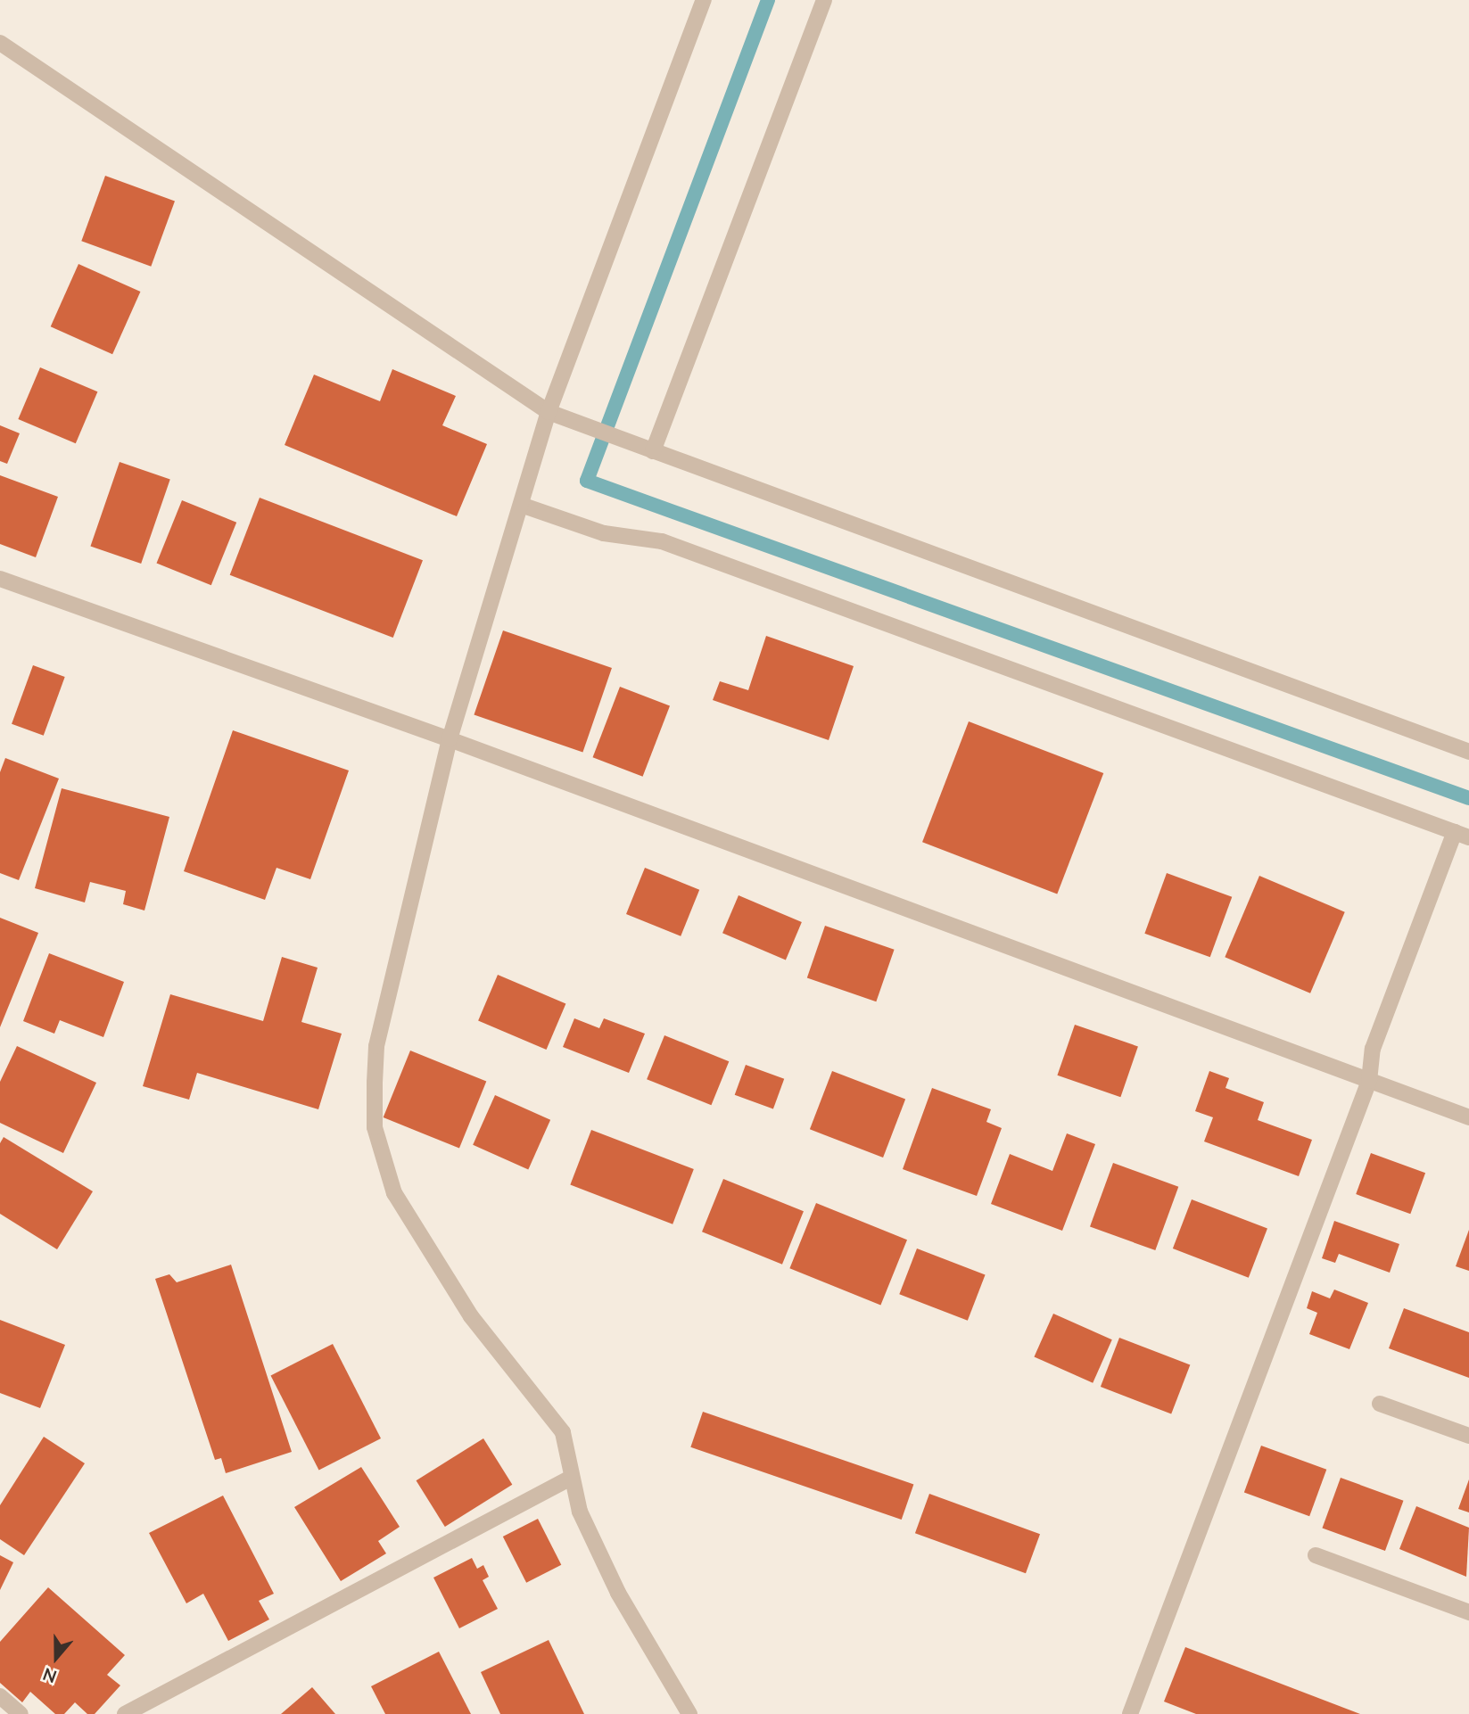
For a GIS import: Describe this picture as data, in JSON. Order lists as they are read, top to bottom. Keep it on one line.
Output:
{"north":"bottom"}
